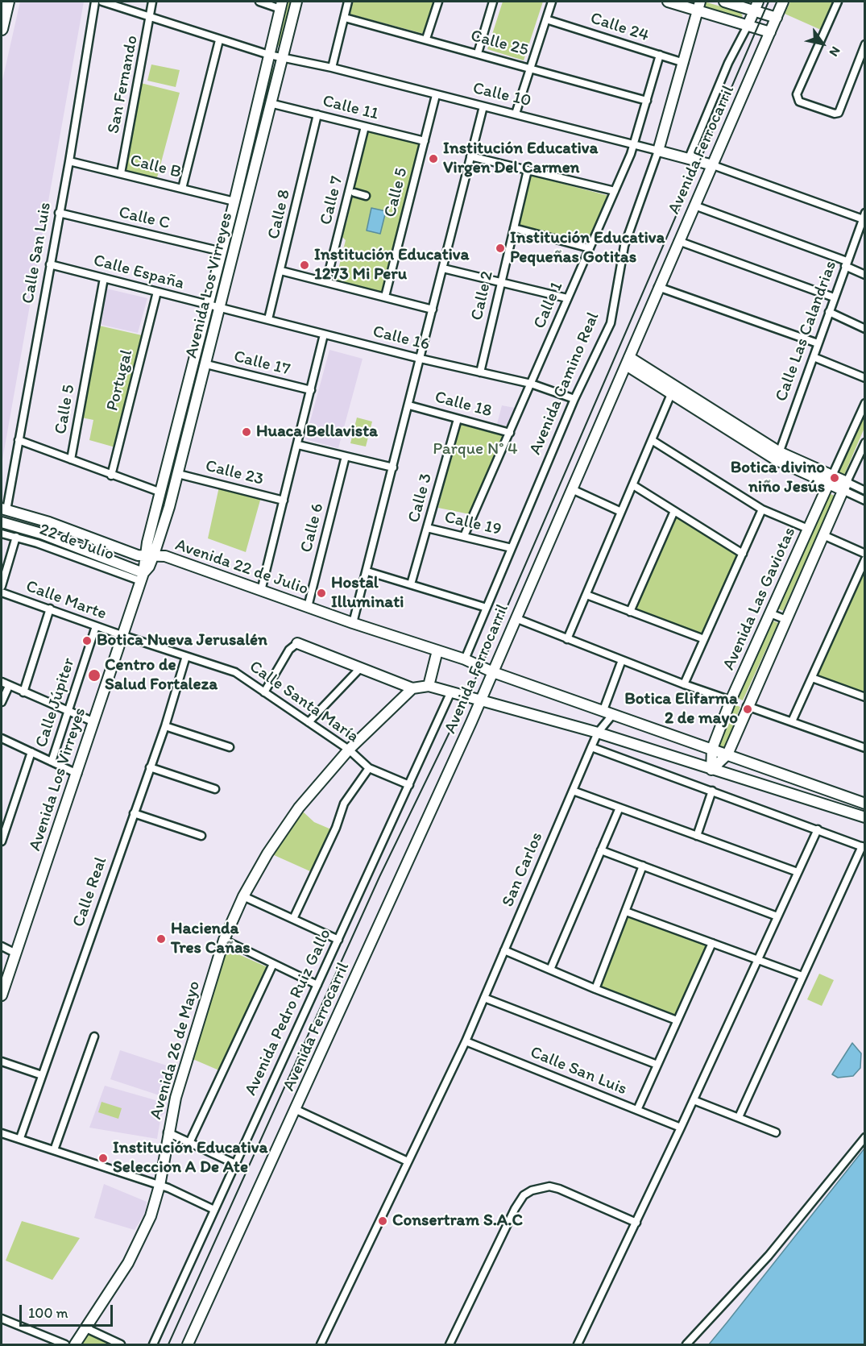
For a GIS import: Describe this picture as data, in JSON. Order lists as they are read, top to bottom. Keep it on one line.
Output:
{"streets":{"street":["Calle 24","Calle 25","San Fernando","Calle 10","Calle 11","Avenida Ferrocarril","Calle B","Calle 5","Calle 7","Calle 8","Calle C","Calle San Luis","Calle España","Avenida Los Virreyes","Calle 2","Calle 1","Calle Las Calandrias","Calle 16","Calle 17","Portugal","Avenida Camino Real","Calle 18","Calle 23","Calle 3","Calle 19","Calle 6","22 de Julio","Avenida 22 de Julio","Avenida Las Gaviotas","Calle Marte","Calle Santa María","Calle Júpiter","San Carlos","Calle Real","Avenida Pedro Ruiz Gallo","Avenida 26 de Mayo"]},"crossings":[["Calle 24","Calle 1"],["Calle 24","Avenida Camino Real"],["Calle 25","Calle 1"],["San Fernando","Calle 10"],["San Fernando","Calle B"],["Calle 10","Avenida Ferrocarril"],["Calle 10","Calle 5"],["Calle 10","Avenida Los Virreyes"],["Calle 10","Calle 1"],["Calle 10","Avenida Camino Real"],["Calle 11","Calle 5"],["Calle 11","Calle 7"],["Calle 11","Calle 8"],["Calle 11","Avenida Los Virreyes"],["Avenida Ferrocarril","Avenida 22 de Julio"],["Calle B","Calle San Luis"],["Calle B","Avenida Los Virreyes"],["Calle 5","Calle España"],["Calle 8","Calle 16"],["Calle C","Calle San Luis"],["Calle C","Avenida Los Virreyes"],["Calle San Luis","Calle España"],["Calle San Luis","Avenida 22 de Julio"],["Calle San Luis","San Carlos"],["Calle España","Avenida Los Virreyes"],["Calle España","Calle 16"],["Calle España","Portugal"],["Avenida Los Virreyes","Calle 16"],["Avenida Los Virreyes","Calle 17"],["Avenida Los Virreyes","Calle 23"],["Avenida Los Virreyes","22 de Julio"],["Avenida Los Virreyes","Avenida 22 de Julio"],["Avenida Los Virreyes","Calle Marte"],["Avenida Los Virreyes","Calle Santa María"],["Calle 2","Calle 16"],["Calle 1","Calle 16"],["Calle 1","Calle 18"],["Calle 1","Calle 19"],["Calle 16","Avenida Camino Real"],["Avenida Camino Real","Calle 19"],["Avenida Camino Real","Avenida 22 de Julio"],["Calle 18","Calle 3"],["Calle 3","Calle 19"],["Calle 6","Avenida 22 de Julio"],["Avenida 22 de Julio","Avenida Las Gaviotas"],["Avenida 22 de Julio","San Carlos"],["Calle Marte","Calle Santa María"],["Calle Marte","Calle Júpiter"],["Calle Santa María","Calle Real"],["Calle Santa María","Avenida Pedro Ruiz Gallo"],["Calle Santa María","Avenida 26 de Mayo"]],"parks":["Parque N° 4"],"places":["Institución Educativa Virgen Del Carmen","Institución Educativa Pequeñas Gotitas","Institución Educativa 1273 Mi Peru","Huaca Bellavista","Botica divino niño Jesús","Hostal Illuminati","Botica Nueva Jerusalén","Centro de Salud Fortaleza","Botica Elifarma 2 de mayo","Hacienda Tres Cañas","Institución Educativa Seleccion A De Ate","Consertram S.A.C"],"scale_bar":"100 m","north":"bottom right"}
